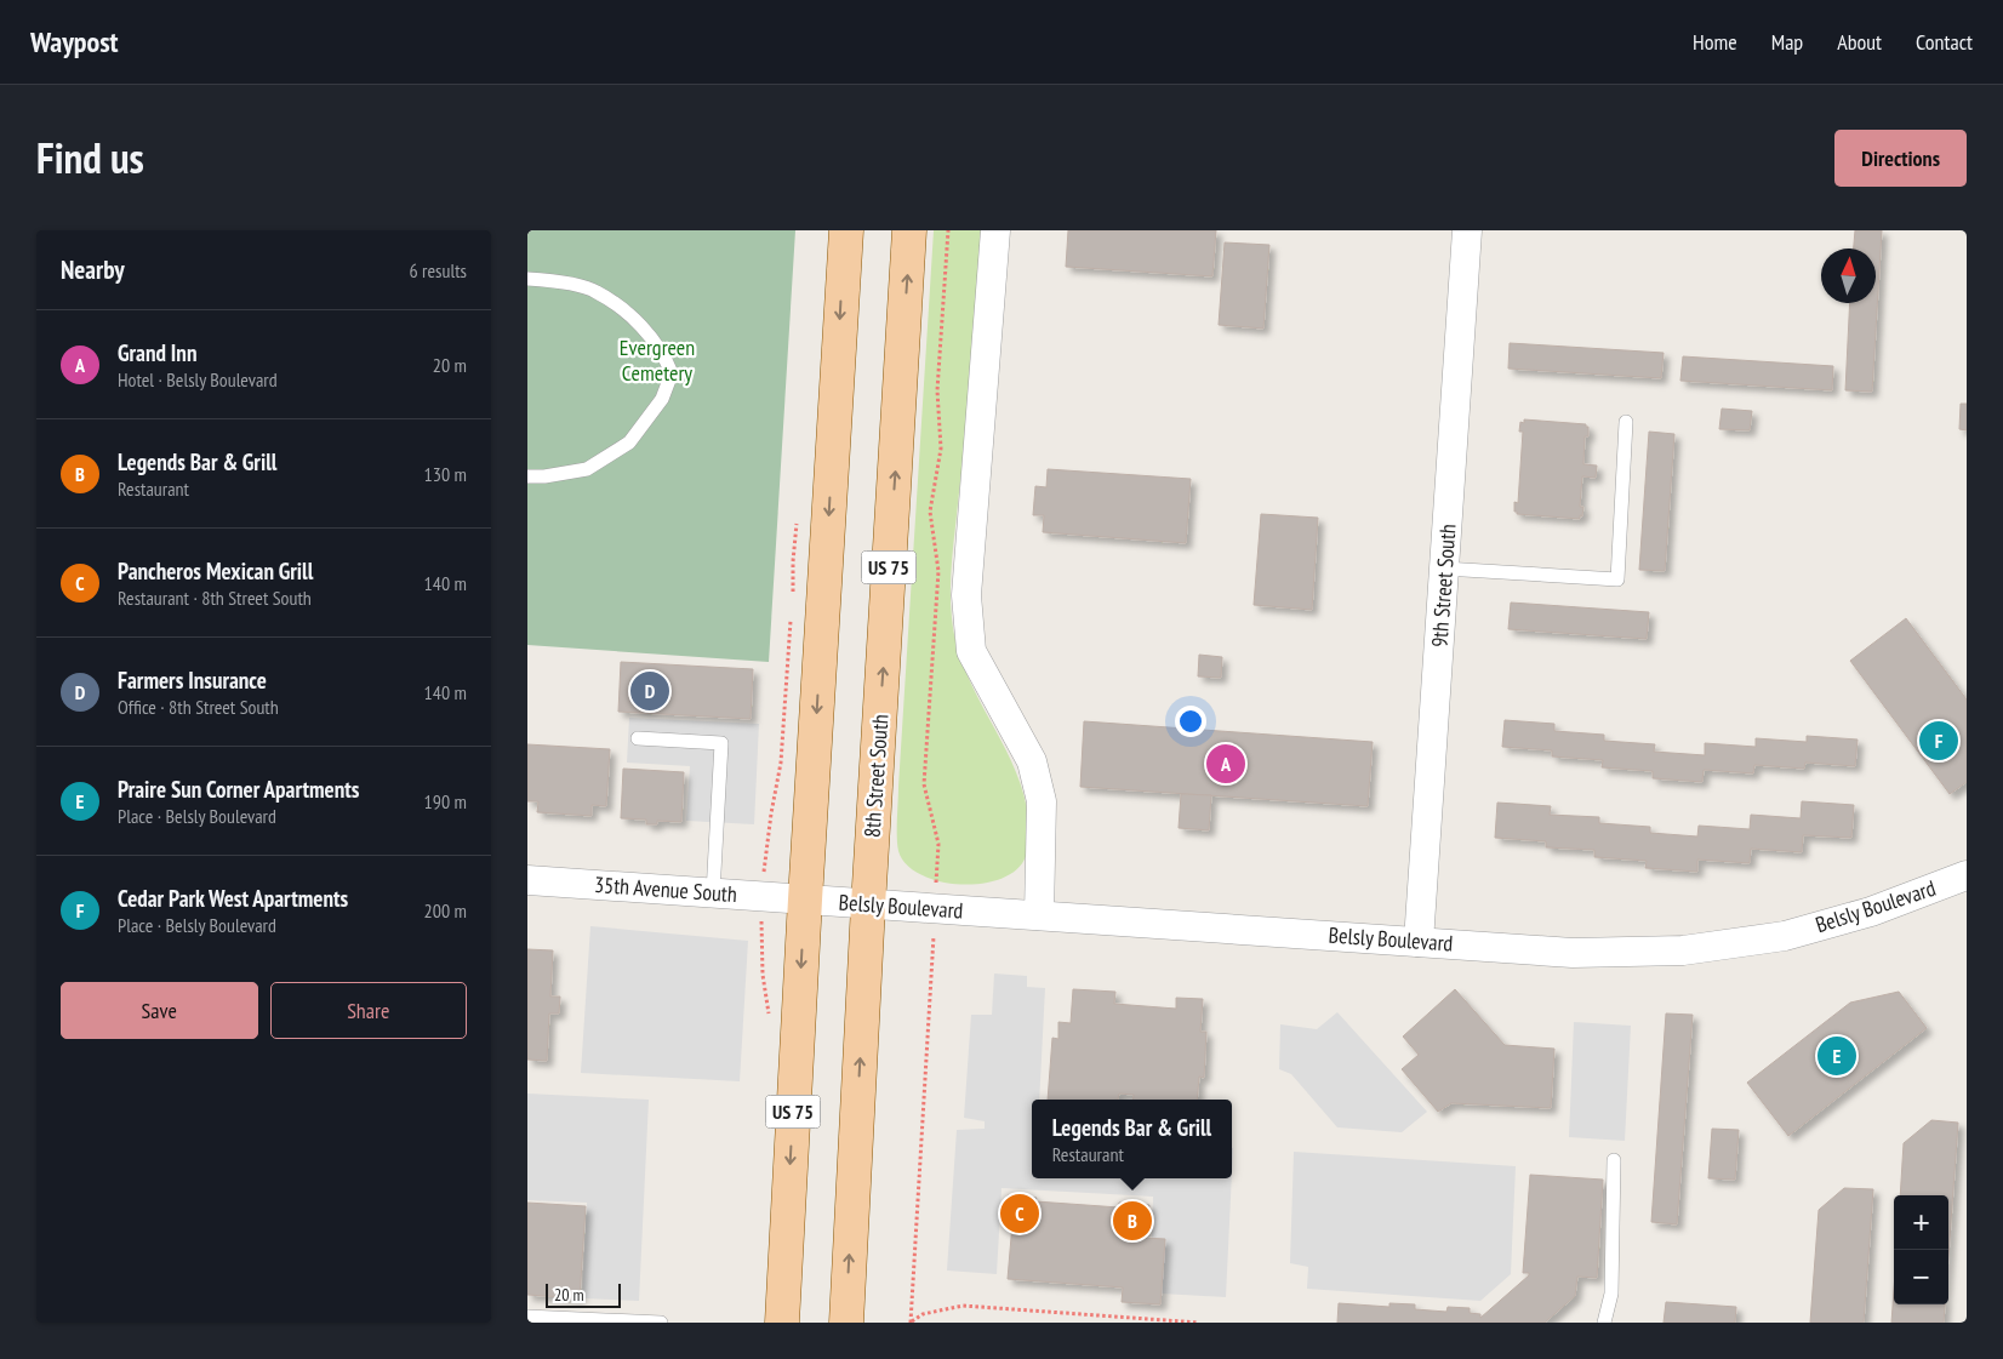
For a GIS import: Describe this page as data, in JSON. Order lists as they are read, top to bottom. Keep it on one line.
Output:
{"streets":{"main road":["US 75","8th Street South"],"street":["9th Street South","35th Avenue South","Belsly Boulevard"]},"crossings":[["US 75","35th Avenue South"],["US 75","Belsly Boulevard"],["9th Street South","Belsly Boulevard"],["8th Street South","Belsly Boulevard"],["35th Avenue South","Belsly Boulevard"]],"parks":["Evergreen Cemetery"],"scale_bar":"20 m","north":"top","page":{"header":"Waypost","nav":["Home","Map","About","Contact"],"title":"Find us","buttons":["Directions",["Save","Share"]],"heading":["Nearby","6 results"],"list":[{"mark":"A","name":"Grand Inn","note":"Hotel · Belsly Boulevard","value":"20 m"},{"mark":"B","name":"Legends Bar & Grill","note":"Restaurant","value":"130 m"},{"mark":"C","name":"Pancheros Mexican Grill","note":"Restaurant · 8th Street South","value":"140 m"},{"mark":"D","name":"Farmers Insurance","note":"Office · 8th Street South","value":"140 m"},{"mark":"E","name":"Praire Sun Corner Apartments","note":"Place · Belsly Boulevard","value":"190 m"},{"mark":"F","name":"Cedar Park West Apartments","note":"Place · Belsly Boulevard","value":"200 m"}],"pins":["D","F","A","E","C","B"],"popup":["Legends Bar & Grill","Restaurant"],"map_buttons":["+","−"],"scale":"20 m"}}
